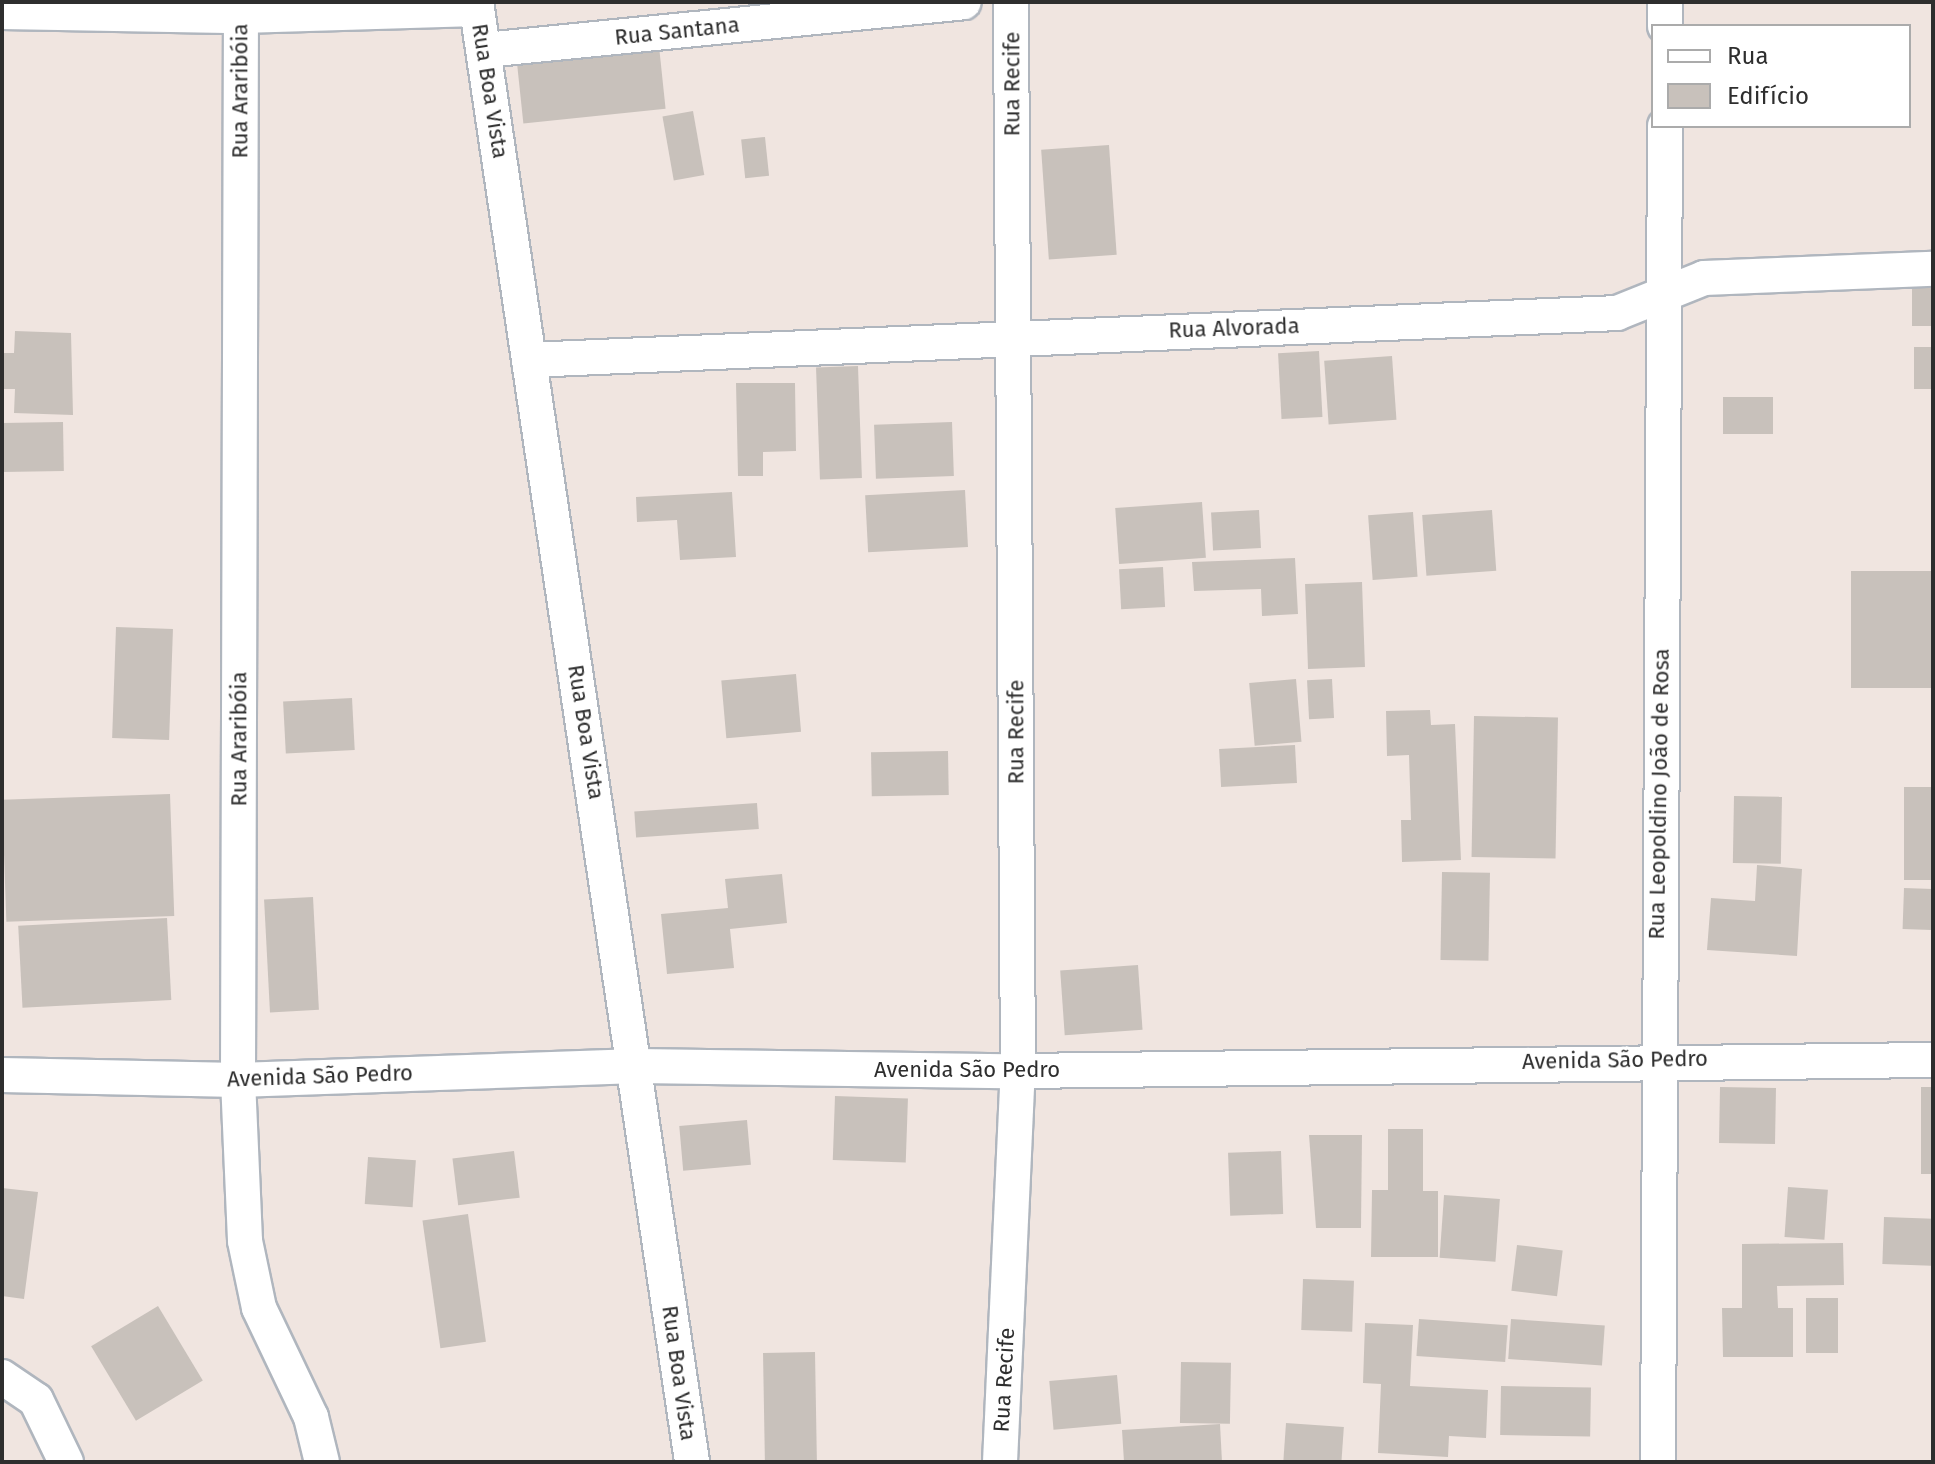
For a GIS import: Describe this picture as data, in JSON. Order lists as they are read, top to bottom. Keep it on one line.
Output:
{"streets":{"street":["Rua Santana","Rua Recife","Rua Araribóia","Rua Boa Vista","Rua Alvorada","Rua Leopoldino João de Rosa","Avenida São Pedro"]},"crossings":[["Rua Santana","Rua Boa Vista"],["Rua Recife","Rua Alvorada"],["Rua Recife","Avenida São Pedro"],["Rua Araribóia","Avenida São Pedro"],["Rua Boa Vista","Rua Alvorada"],["Rua Boa Vista","Avenida São Pedro"],["Rua Alvorada","Rua Leopoldino João de Rosa"],["Rua Leopoldino João de Rosa","Avenida São Pedro"]],"legend":["Rua","Edifício"]}
